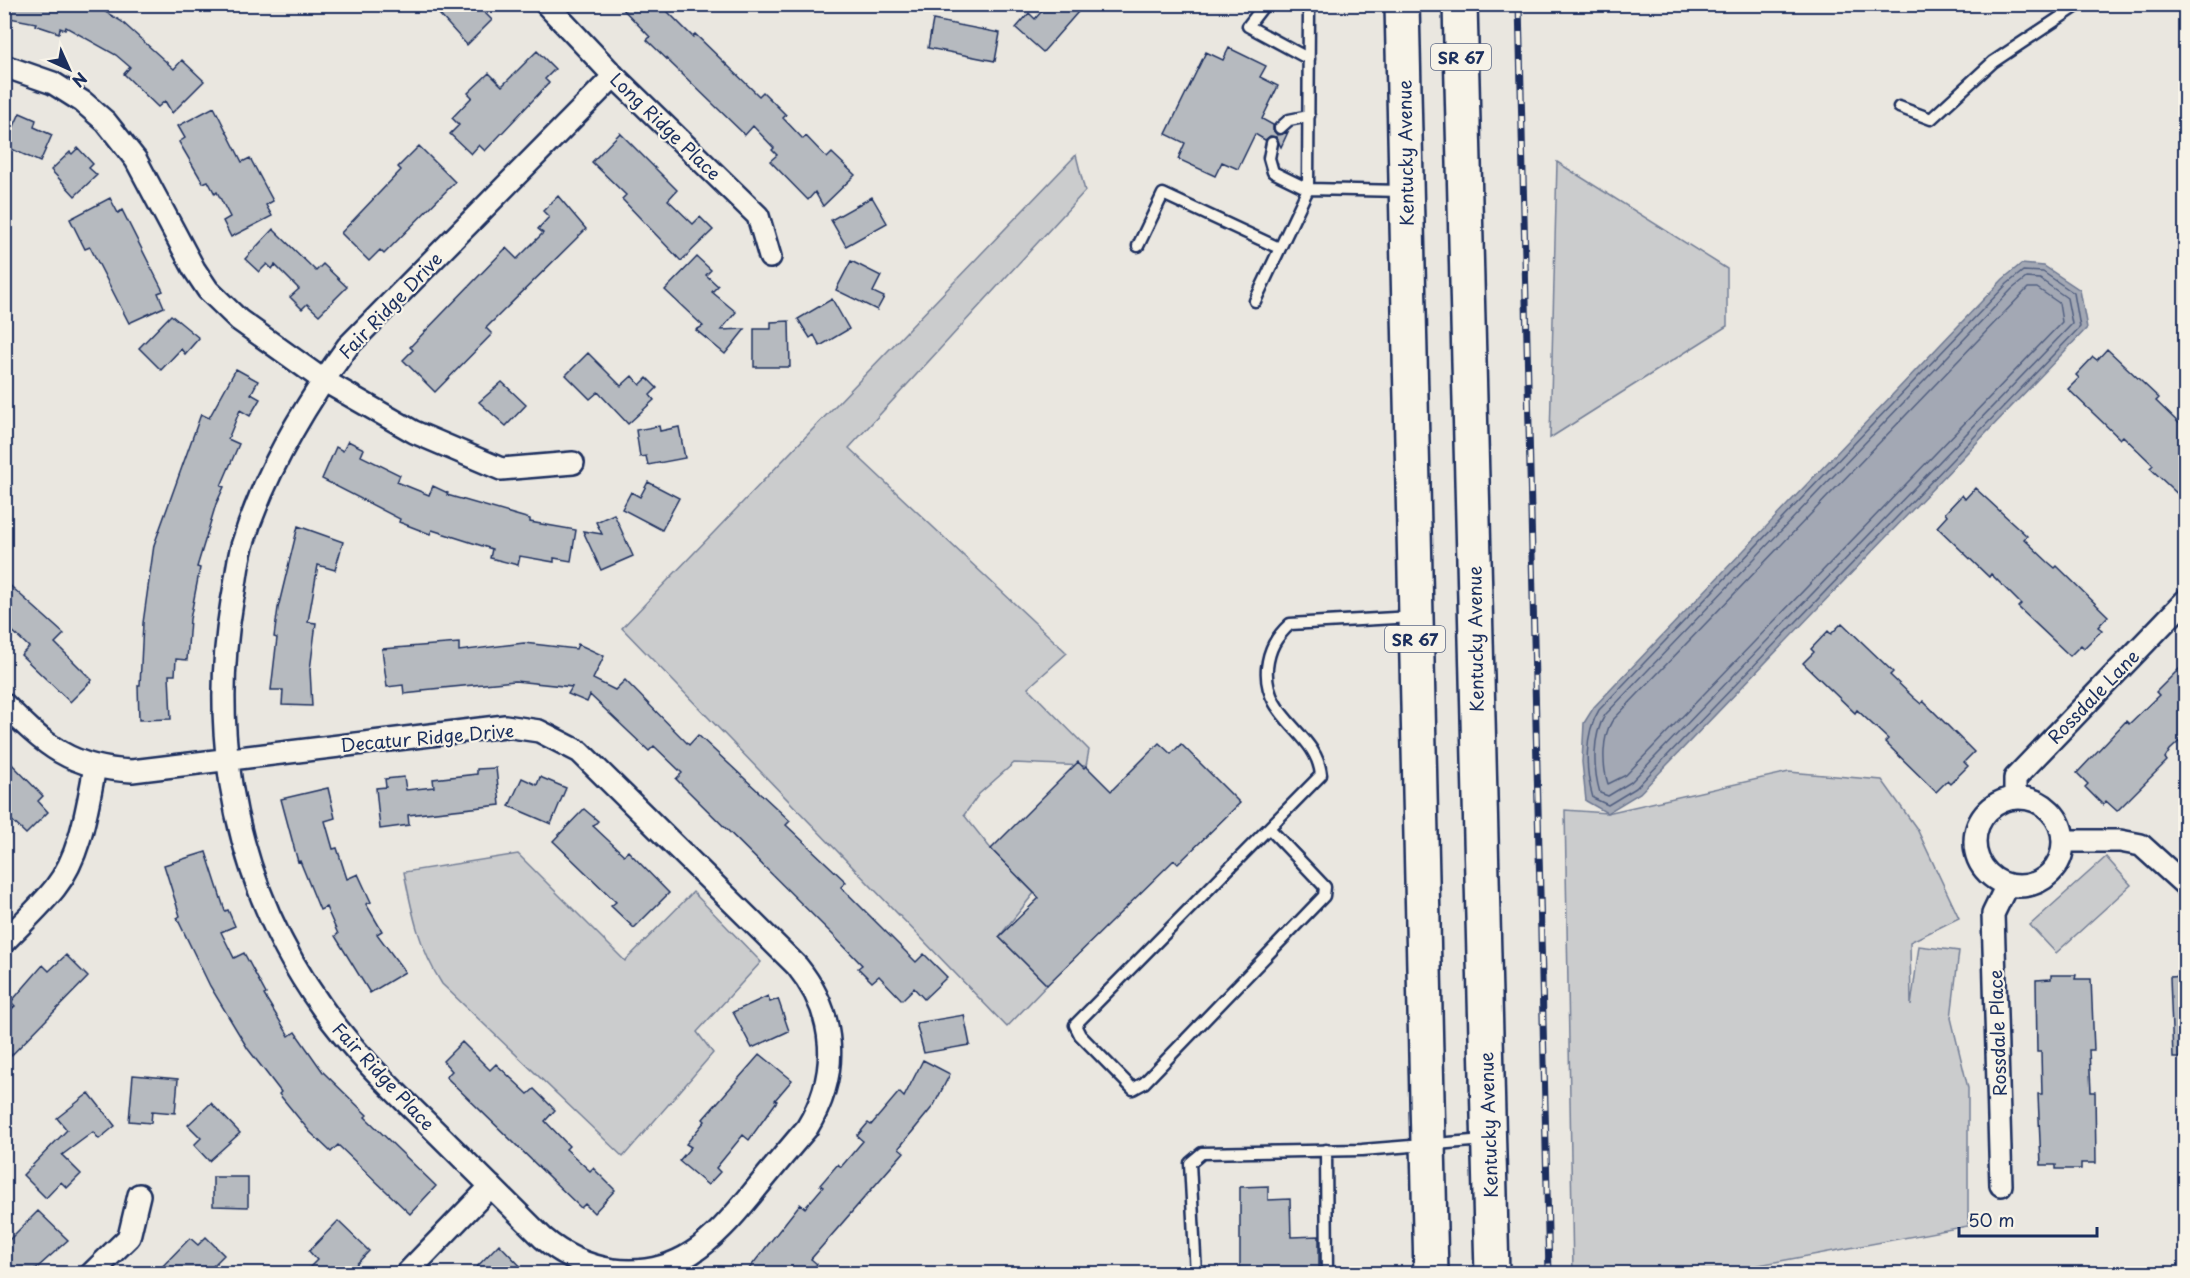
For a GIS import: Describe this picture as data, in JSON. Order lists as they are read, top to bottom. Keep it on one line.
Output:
{"streets":{"main road":["SR 67","Kentucky Avenue"],"street":["Long Ridge Place","Fair Ridge Drive","Rossdale Lane","Decatur Ridge Drive","Rossdale Place","Fair Ridge Place"]},"crossings":[["Long Ridge Place","Fair Ridge Drive"],["Fair Ridge Drive","Decatur Ridge Drive"],["Fair Ridge Drive","Fair Ridge Place"],["Rossdale Lane","Rossdale Place"],["Decatur Ridge Drive","Fair Ridge Place"]],"scale_bar":"50 m","north":"bottom right"}
